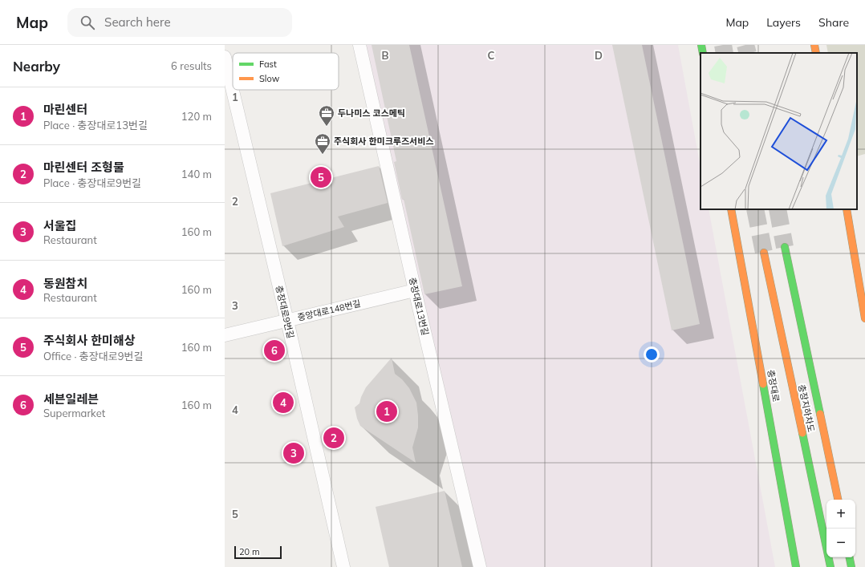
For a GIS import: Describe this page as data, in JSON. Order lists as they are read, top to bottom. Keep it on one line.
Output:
{"streets":{"main road":["충장대로","충장지하차도"],"street":["충장대로13번길","중앙대로148번길","충장대로9번길"]},"crossings":[["충장대로13번길","중앙대로148번길"],["중앙대로148번길","충장대로9번길"]],"places":{"office":["두나미스 코스메틱","주식회사 한미크루즈서비스"]},"legend":["Fast","Slow"],"scale_bar":"20 m","page":{"header":"Map","search":"Search here","nav":["Map","Layers","Share"],"heading":["Nearby","6 results"],"list":[{"mark":"1","name":"마린센터","note":"Place · 충장대로13번길","value":"120 m"},{"mark":"2","name":"마린센터 조형물","note":"Place · 충장대로9번길","value":"140 m"},{"mark":"3","name":"서울집","note":"Restaurant","value":"160 m"},{"mark":"4","name":"동원참치","note":"Restaurant","value":"160 m"},{"mark":"5","name":"주식회사 한미해상","note":"Office · 충장대로9번길","value":"160 m"},{"mark":"6","name":"세븐일레븐","note":"Supermarket","value":"160 m"}],"pins":["5","6","4","1","2","3"],"map_buttons":["+","−"],"scale":"20 m"},"grid":{"columns":["B","C","D"],"rows":["1","2","3","4","5"]}}
